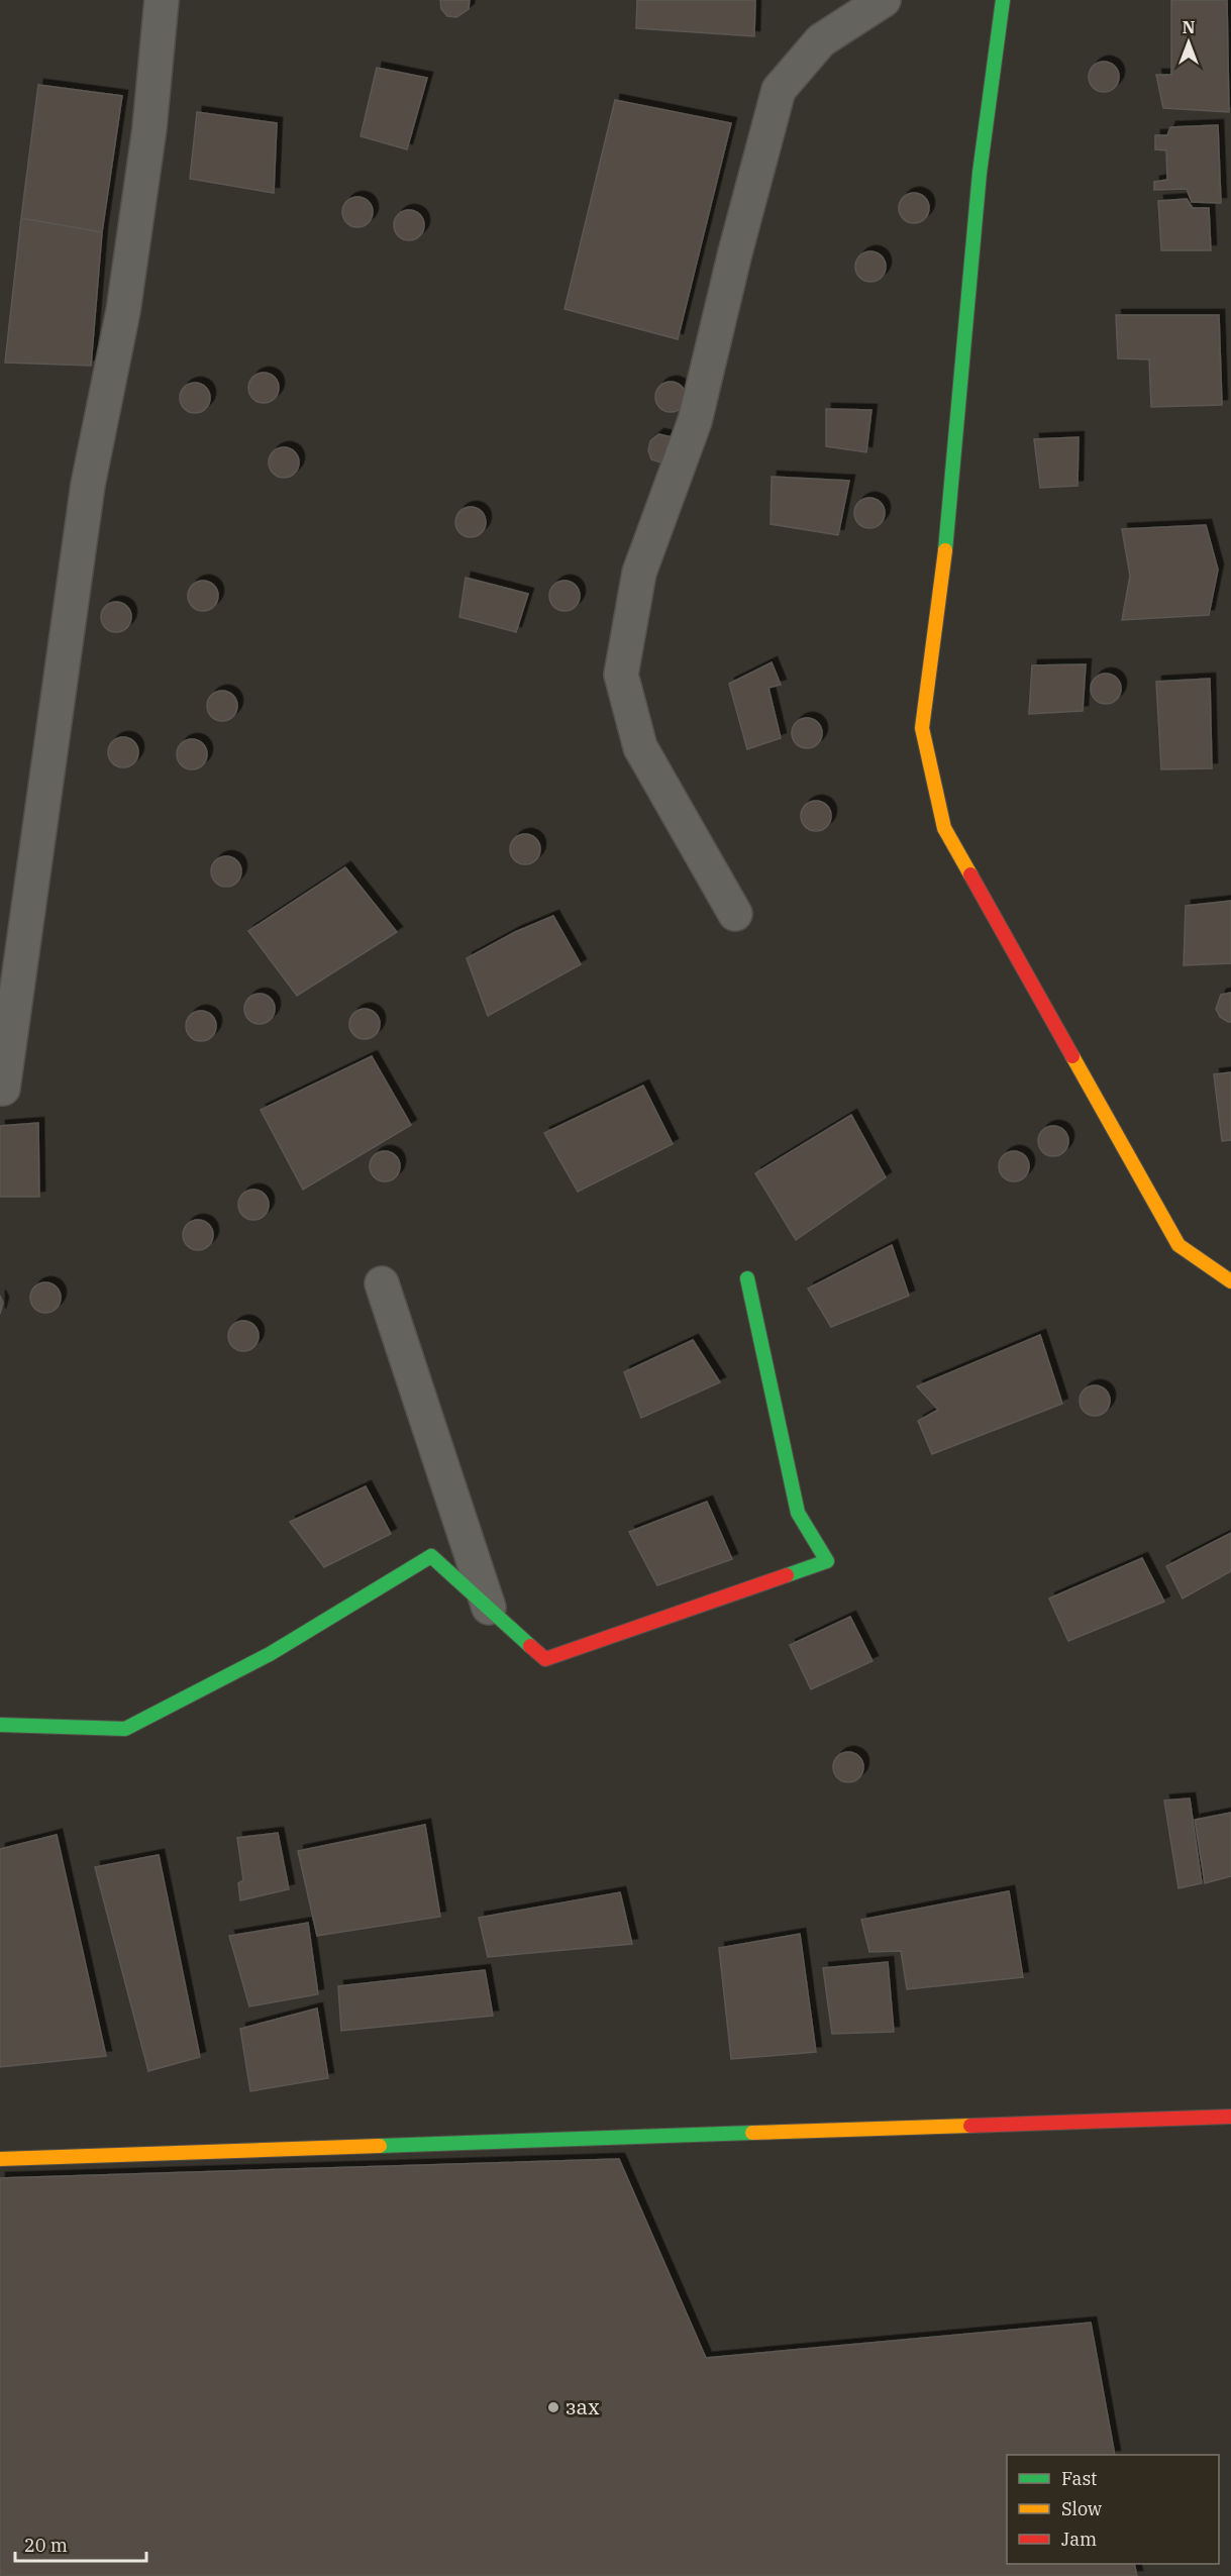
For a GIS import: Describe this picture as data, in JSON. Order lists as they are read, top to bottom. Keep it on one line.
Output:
{"places":["зах"],"legend":["Fast","Slow","Jam"],"scale_bar":"20 m","north":"top"}
